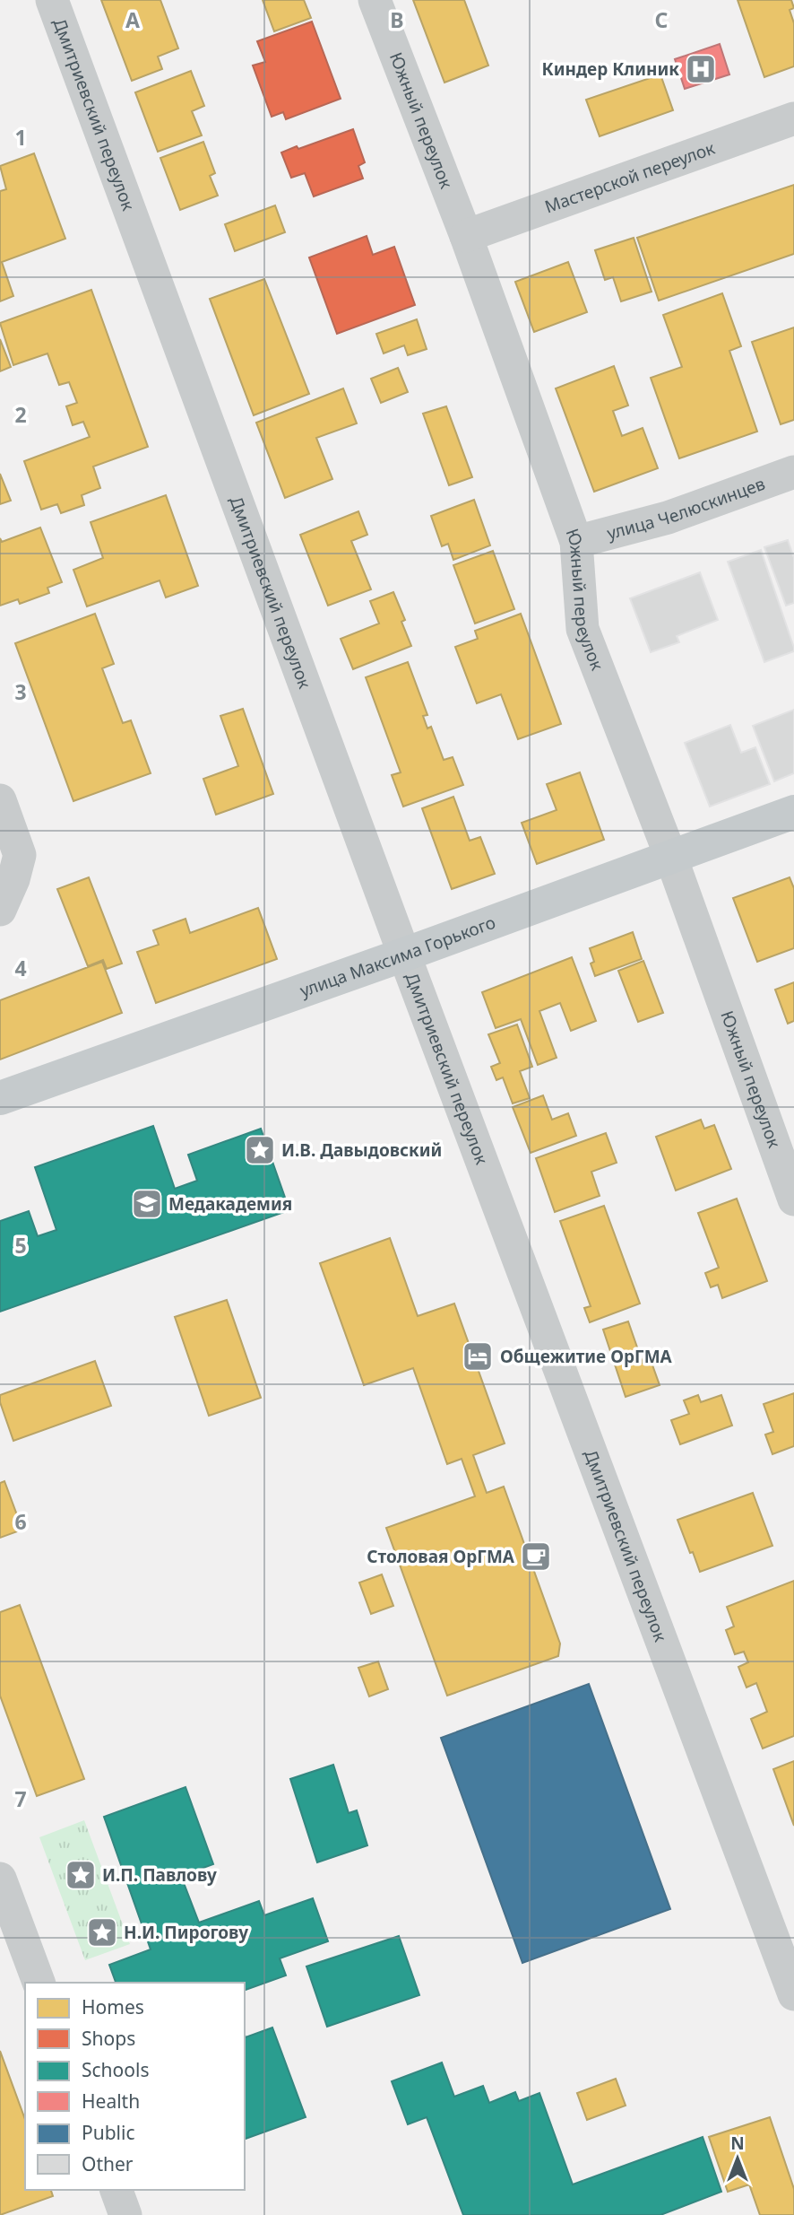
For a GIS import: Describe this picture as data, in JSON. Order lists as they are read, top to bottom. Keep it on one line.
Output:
{"streets":{"main road":["улица Максима Горького"],"street":["Дмитриевский переулок","Южный переулок","Мастерской переулок","улица Челюскинцев"]},"crossings":[["Дмитриевский переулок","улица Максима Горького"],["Южный переулок","Мастерской переулок"],["Южный переулок","улица Челюскинцев"],["Южный переулок","улица Максима Горького"]],"places":{"hospital":["Киндер Клиник"],"place":["И.В. Давыдовский","И.П. Павлову","Н.И. Пирогову"],"school or university":["Медакадемия"],"hotel":["Общежитие ОрГМА"],"cafe":["Столовая ОрГМА"]},"legend":["Homes","Shops","Schools","Health","Public","Other"],"north":"top","grid":{"columns":["A","B","C"],"rows":["1","2","3","4","5","6","7"]}}
